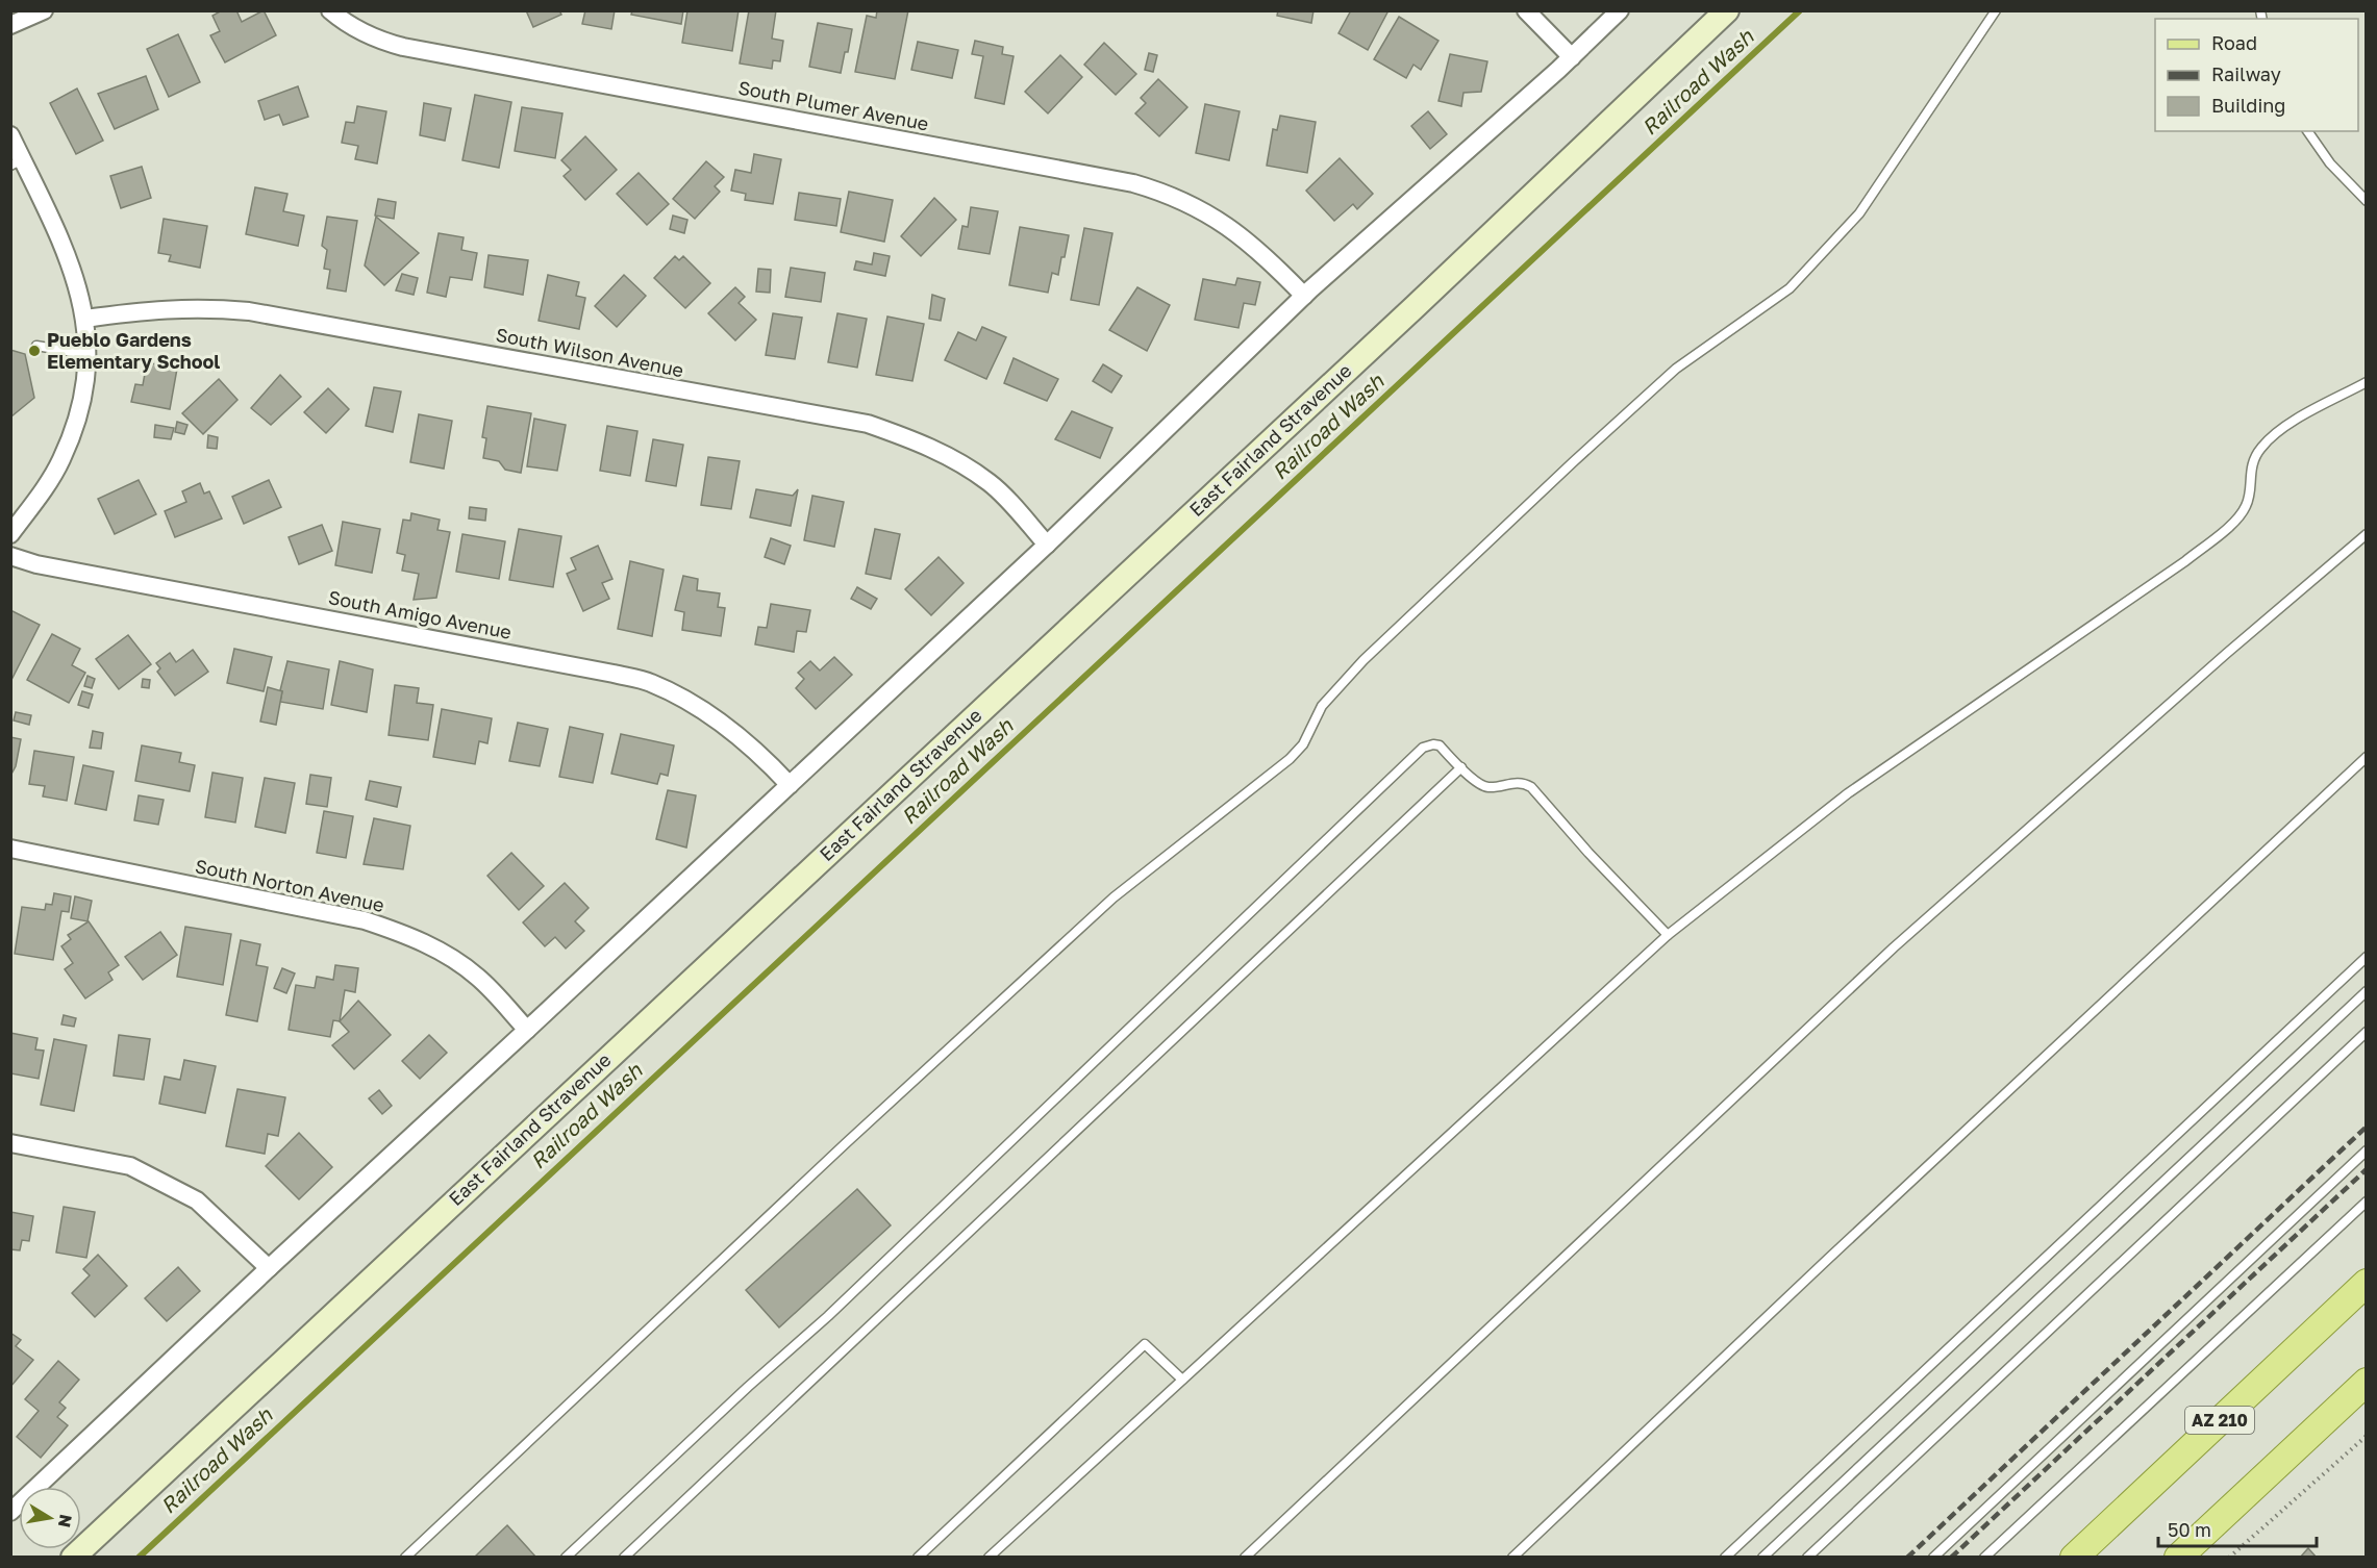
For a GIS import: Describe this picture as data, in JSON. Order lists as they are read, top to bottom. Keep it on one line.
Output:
{"streets":{"main road":["AZ 210"],"street":["South Plumer Avenue","South Wilson Avenue","East Fairland Stravenue","South Amigo Avenue","South Norton Avenue"]},"water":["Railroad Wash"],"places":["Pueblo Gardens Elementary School"],"legend":["Road","Railway","Building"],"scale_bar":"50 m","north":"right"}
